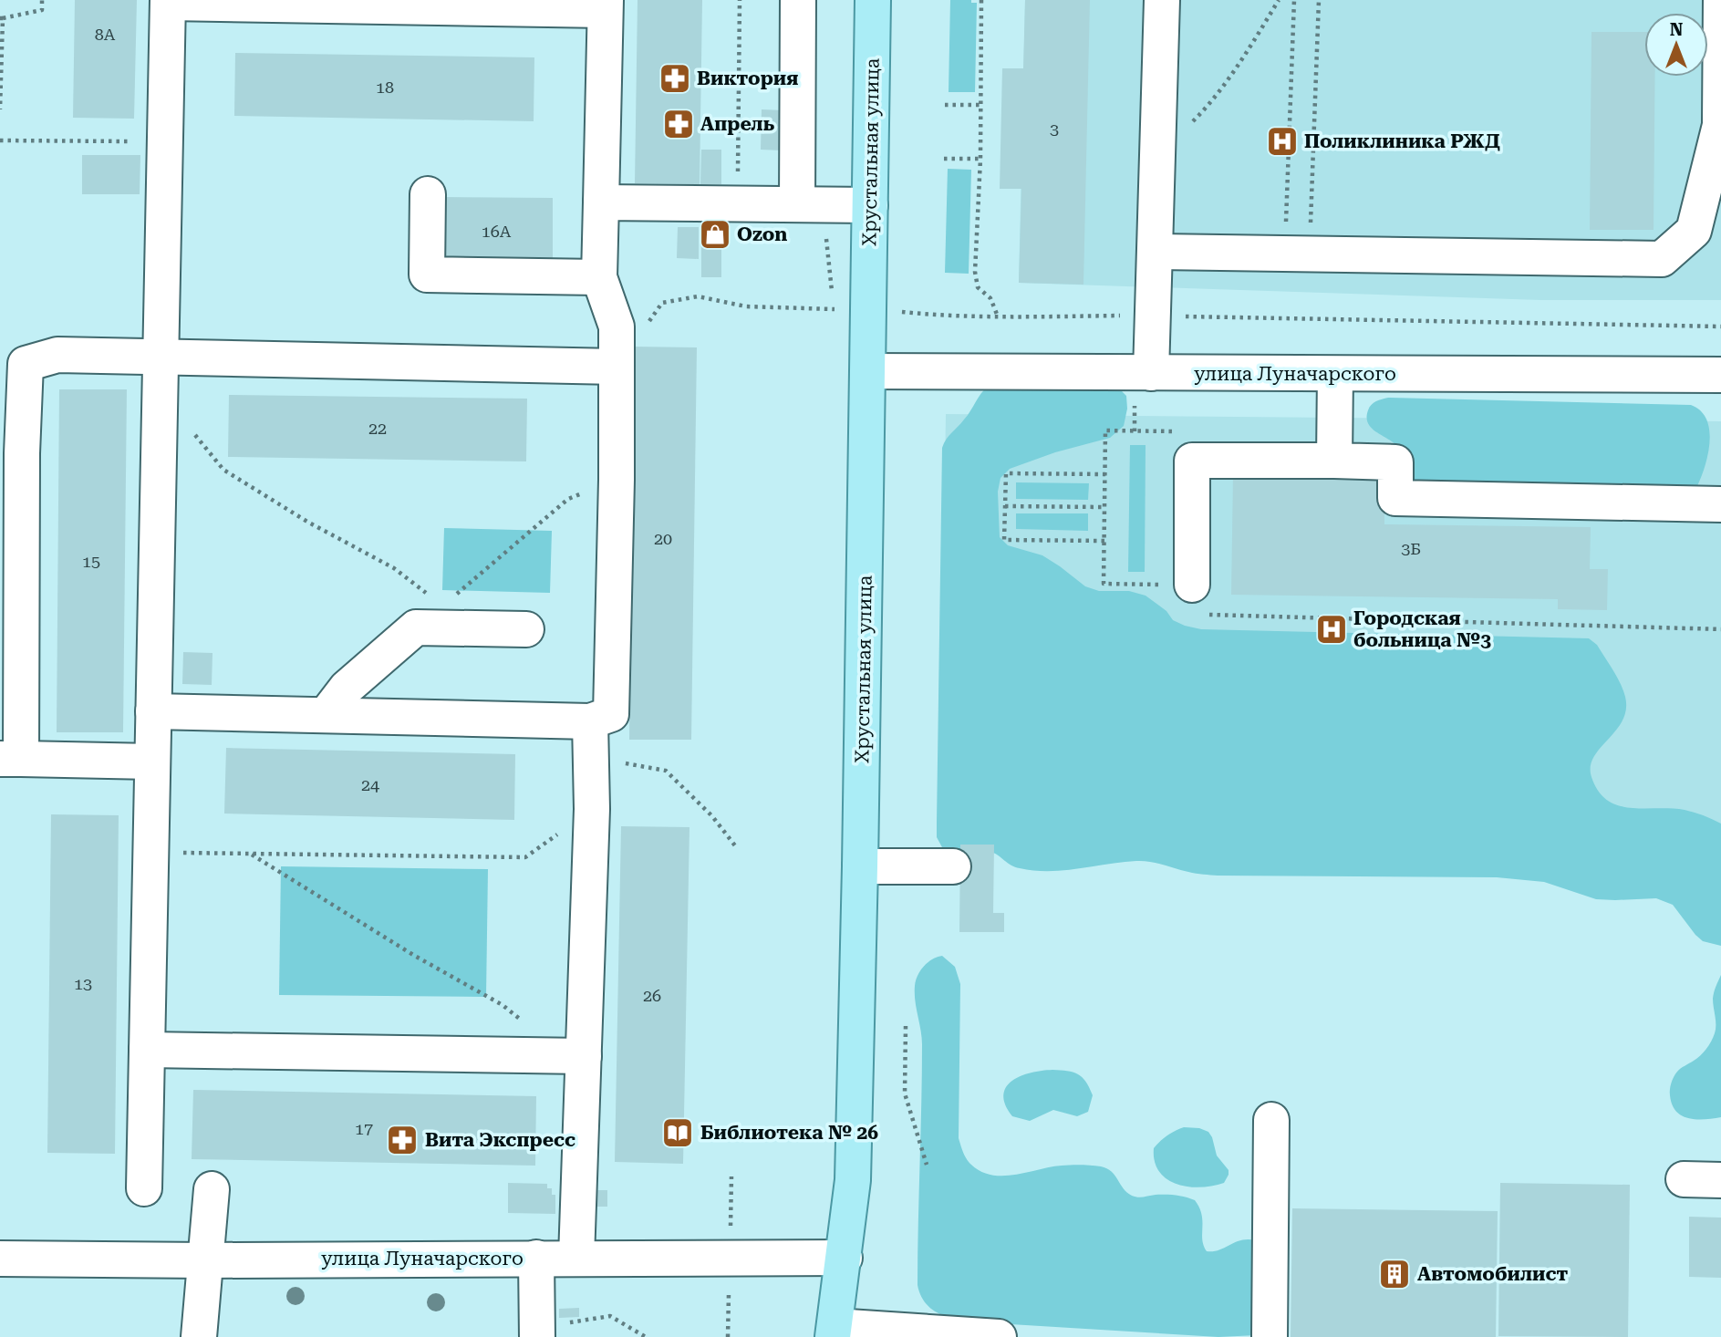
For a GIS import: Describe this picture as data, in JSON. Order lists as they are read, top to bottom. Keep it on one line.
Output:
{"streets":{"main road":["Хрустальная улица"],"street":["улица Луначарского"]},"crossings":[["Хрустальная улица","улица Луначарского"]],"places":{"pharmacy":["Виктория","Апрель","Вита Экспресс"],"hospital":["Поликлиника РЖД","Городская больница №3"],"shop":["Ozon"],"library":["Библиотека № 26"],"building":["Автомобилист"]},"house_numbers":["8А","18","3","16А","22","20","3Б","15","24","13","26","17"],"north":"top"}
